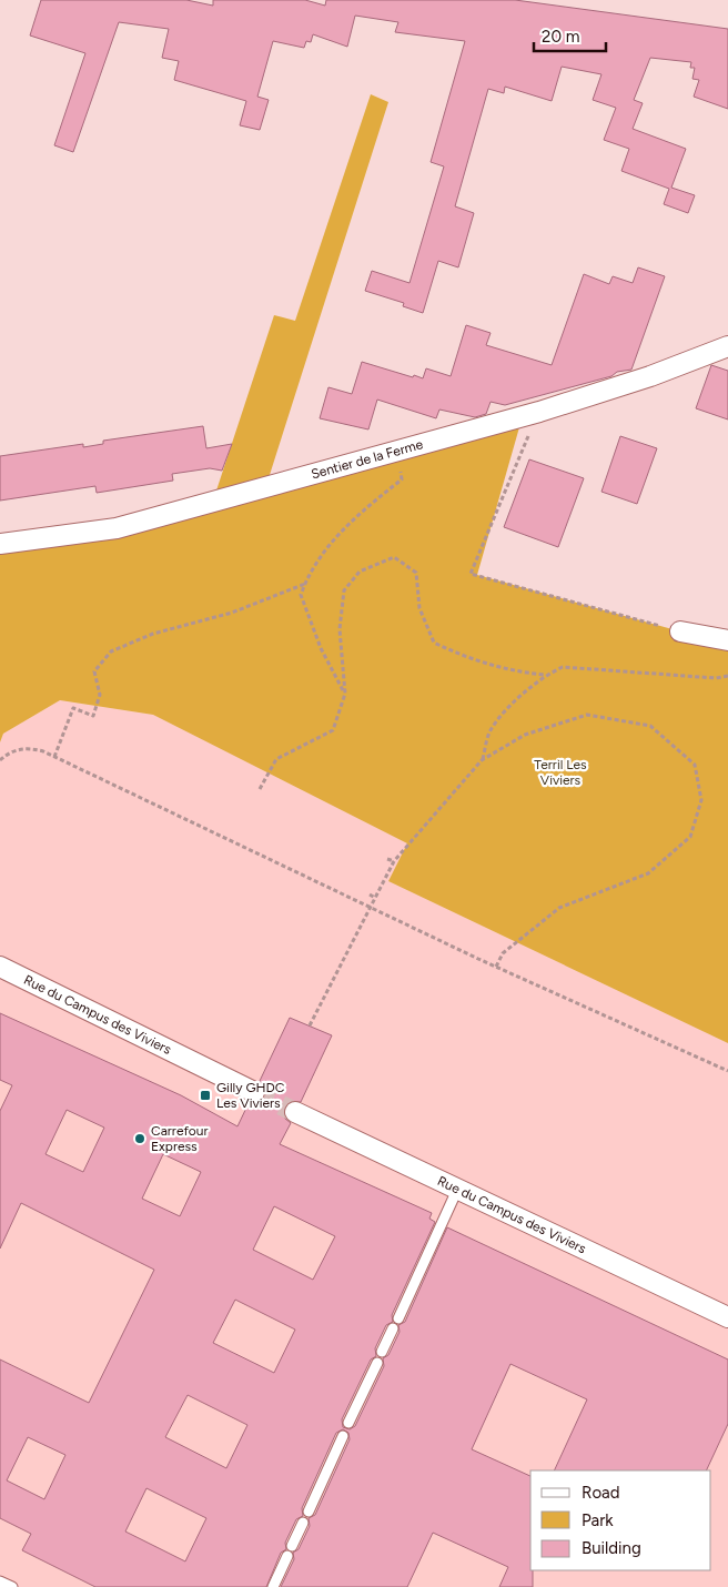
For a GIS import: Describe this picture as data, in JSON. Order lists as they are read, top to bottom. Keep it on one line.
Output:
{"streets":{"street":["Sentier de la Ferme","Rue du Campus des Viviers"]},"parks":["Terril Les Viviers"],"places":{"transit":["Gilly GHDC Les Viviers"],"other":["Carrefour Express"]},"legend":["Road","Park","Building"],"scale_bar":"20 m"}
